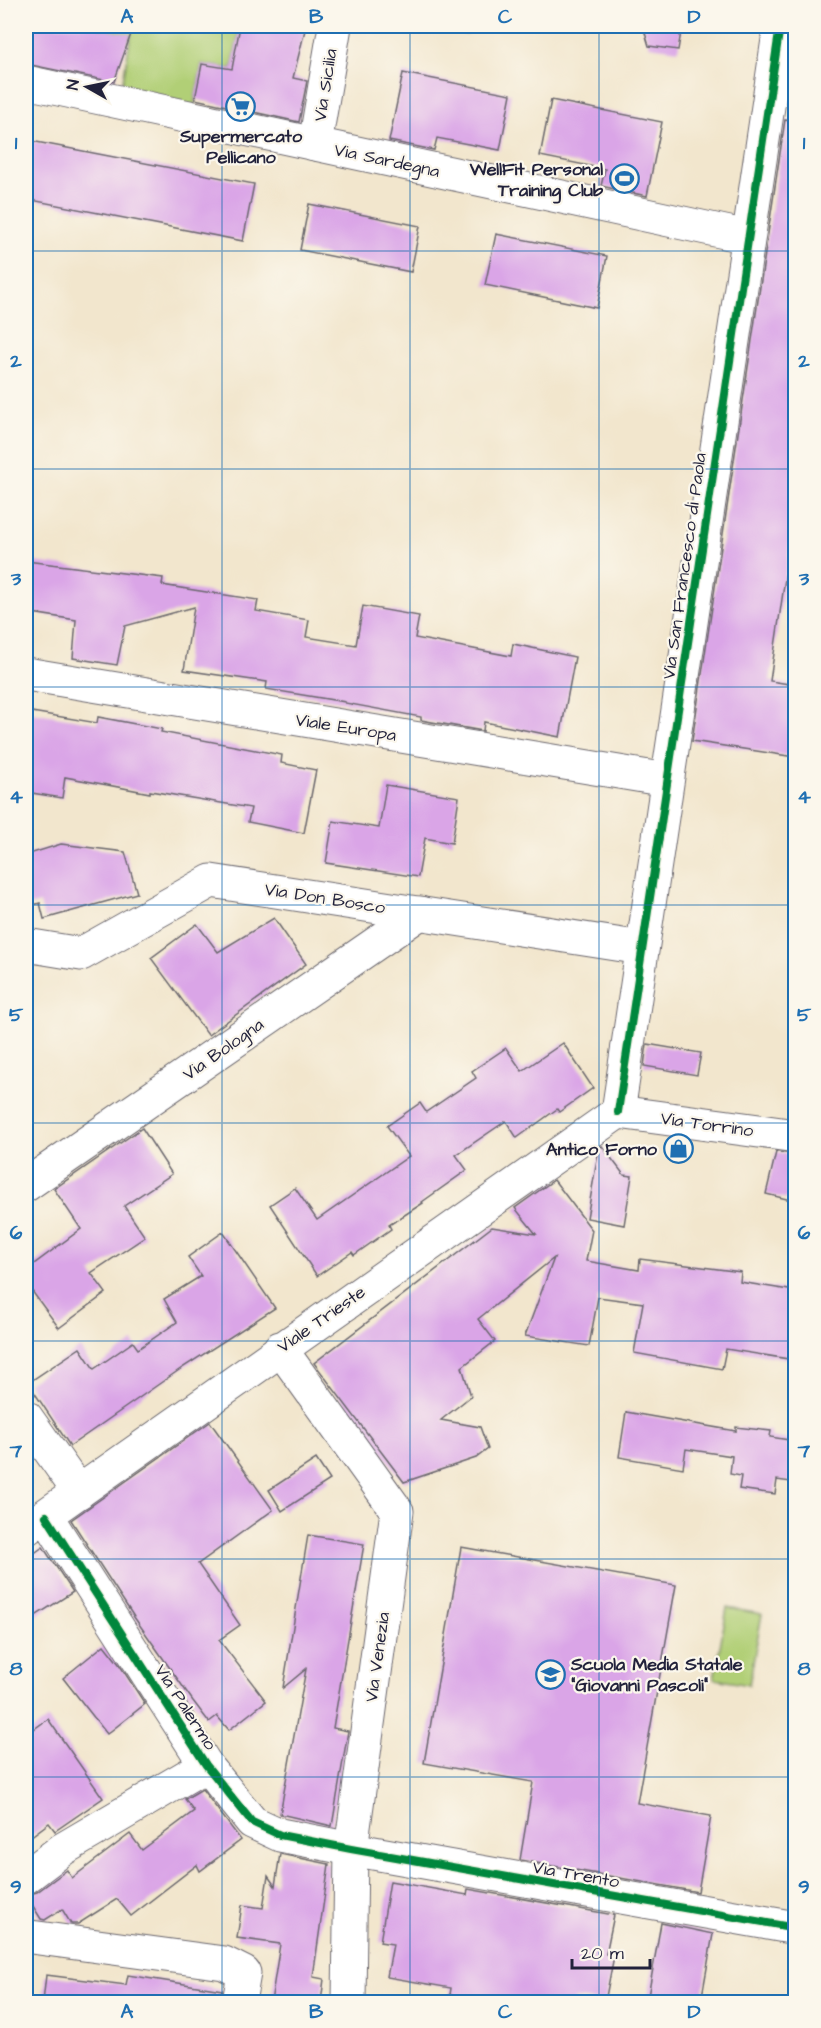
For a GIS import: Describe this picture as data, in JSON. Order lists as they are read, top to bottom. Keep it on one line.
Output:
{"streets":{"street":["Via Sicilia","Via Sardegna","Via San Francesco di Paola","Viale Europa","Via Don Bosco","Via Bologna","Via Torrino","Viale Trieste","Via Venezia","Via Palermo","Via Trento"]},"crossings":[["Via Sicilia","Via Sardegna"],["Via Sardegna","Via San Francesco di Paola"],["Via San Francesco di Paola","Viale Europa"],["Via San Francesco di Paola","Via Don Bosco"],["Via San Francesco di Paola","Via Torrino"],["Via San Francesco di Paola","Viale Trieste"],["Via Don Bosco","Via Bologna"],["Via Torrino","Viale Trieste"],["Viale Trieste","Via Venezia"],["Viale Trieste","Via Palermo"],["Via Venezia","Via Palermo"],["Via Venezia","Via Trento"],["Via Palermo","Via Trento"]],"places":{"supermarket":["Supermercato Pellicano"],"sports":["WellFit Personal Training Club"],"shop":["Antico Forno"],"school or university":["Scuola Media Statale \"Giovanni Pascoli\""]},"scale_bar":"20 m","north":"left","grid":{"columns":["A","B","C","D"],"rows":["1","2","3","4","5","6","7","8","9"]}}
